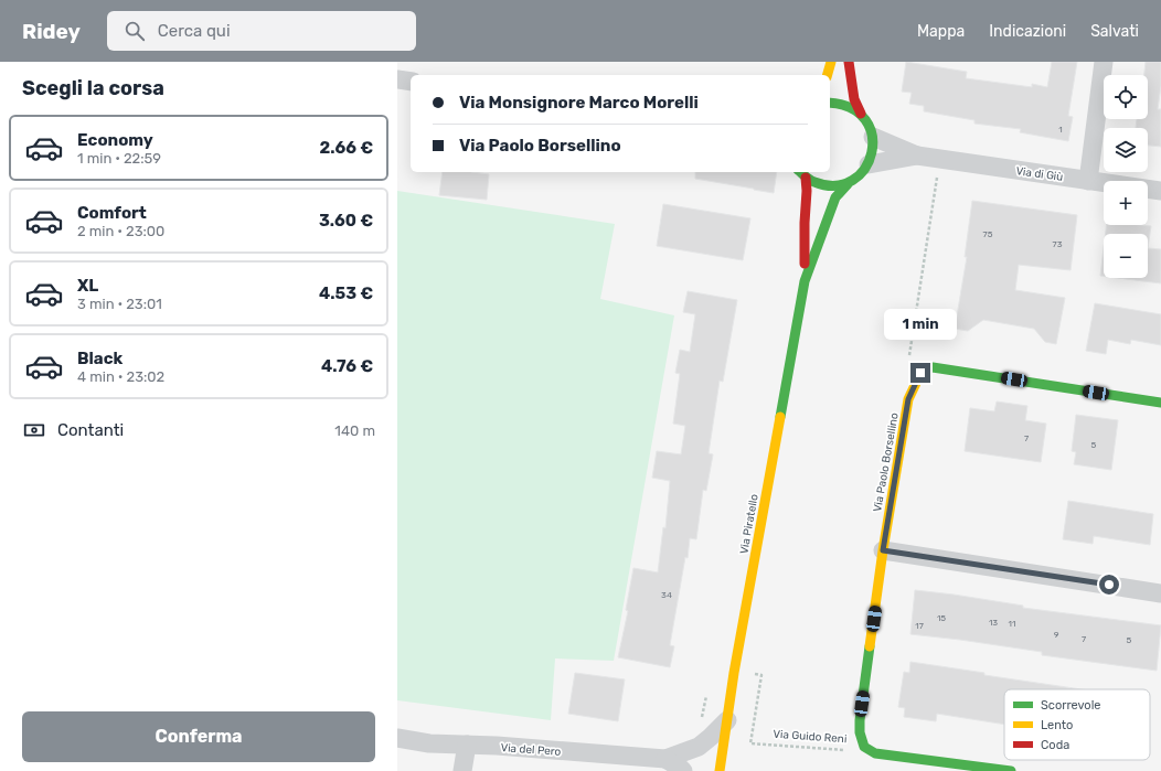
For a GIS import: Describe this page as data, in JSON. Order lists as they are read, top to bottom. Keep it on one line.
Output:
{"streets":{"main road":["Via Paolo Borsellino","Via Piratello"],"street":["Via di Giù","Via del Pero"],"path":["Via Guido Reni"]},"crossings":[["Via di Giù","Via Piratello"],["Via Paolo Borsellino","Via Guido Reni"],["Via Piratello","Via Guido Reni"],["Via Piratello","Via del Pero"]],"house_numbers":["1","75","73","7","5","34","15","13","11","17","9","7","5"],"legend":["Scorrevole","Lento","Coda"],"page":{"header":"Ridey","search":"Cerca qui","nav":["Mappa","Indicazioni","Salvati"],"heading":"Scegli la corsa","map_buttons":["+","−"],"banner":["Via Monsignore Marco Morelli","Via Paolo Borsellino"],"list":[{"name":"Economy","note":"1 min · 22:59","value":"2.66 €"},{"name":"Comfort","note":"2 min · 23:00","value":"3.60 €"},{"name":"XL","note":"3 min · 23:01","value":"4.53 €"},{"name":"Black","note":"4 min · 23:02","value":"4.76 €"}],"bubble":"1 min","pay":["Contanti","140 m"],"buttons":"Conferma"}}
